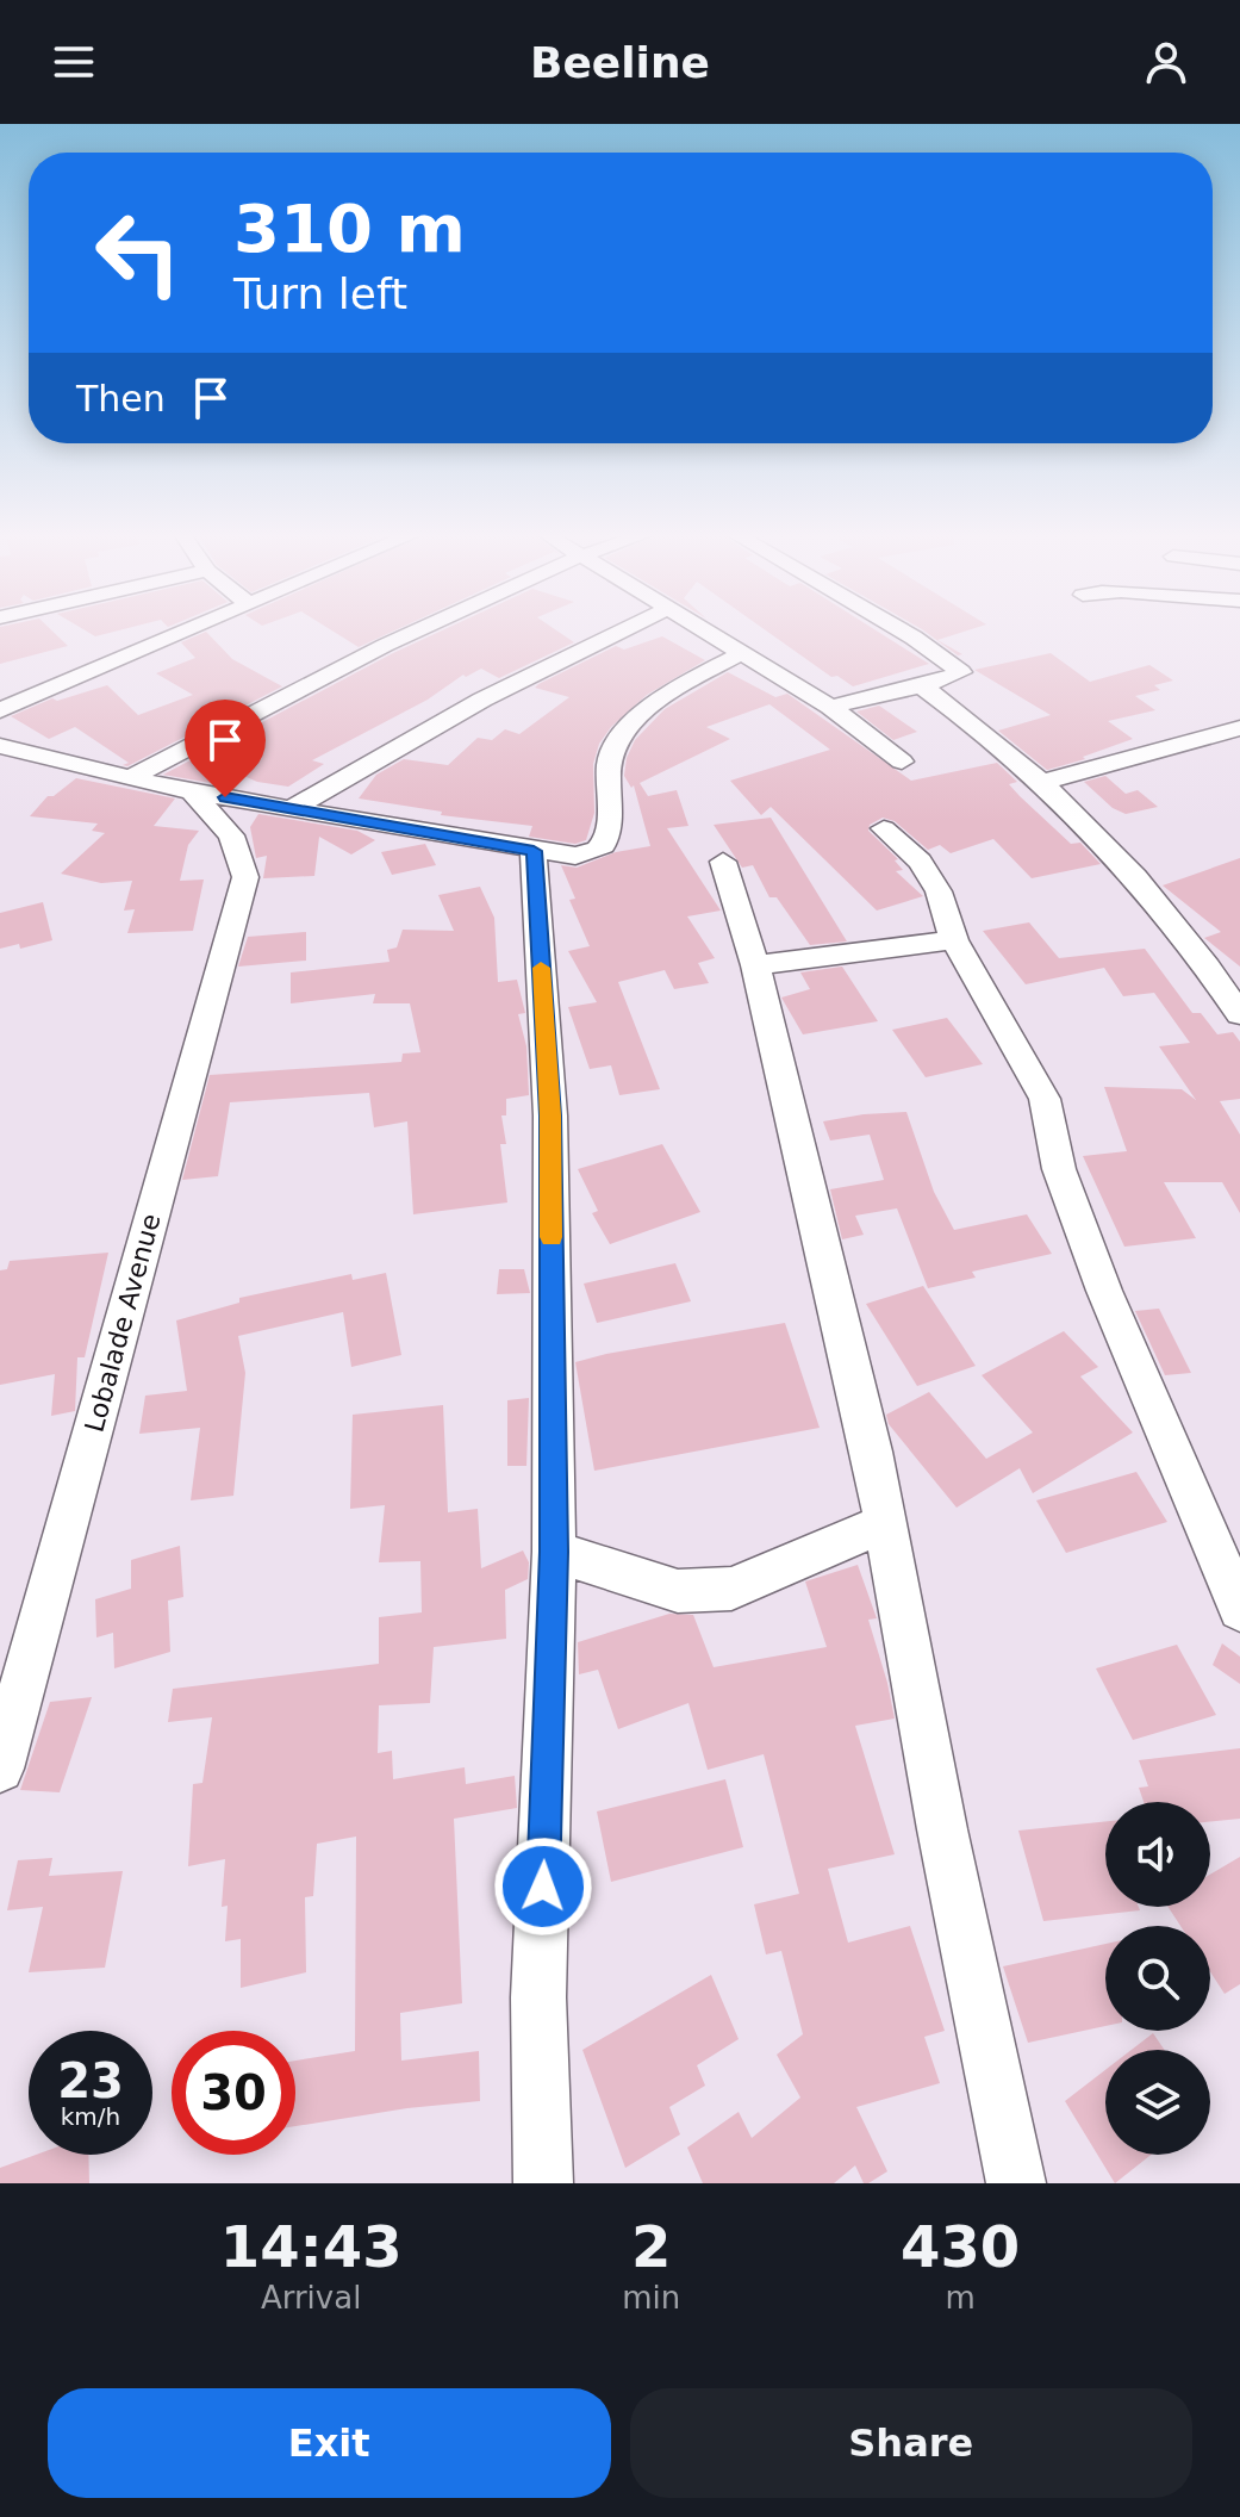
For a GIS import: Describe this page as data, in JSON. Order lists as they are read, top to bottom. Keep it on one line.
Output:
{"streets":{"street":["Lobalade Avenue"]},"page":{"header":"Beeline","turn":["310 m","Turn left"],"then":"Then","speed":"23 km/h","limit":"30","eta":["14:43","Arrival","2","min","430","m"],"buttons":["Exit","Share"]}}
